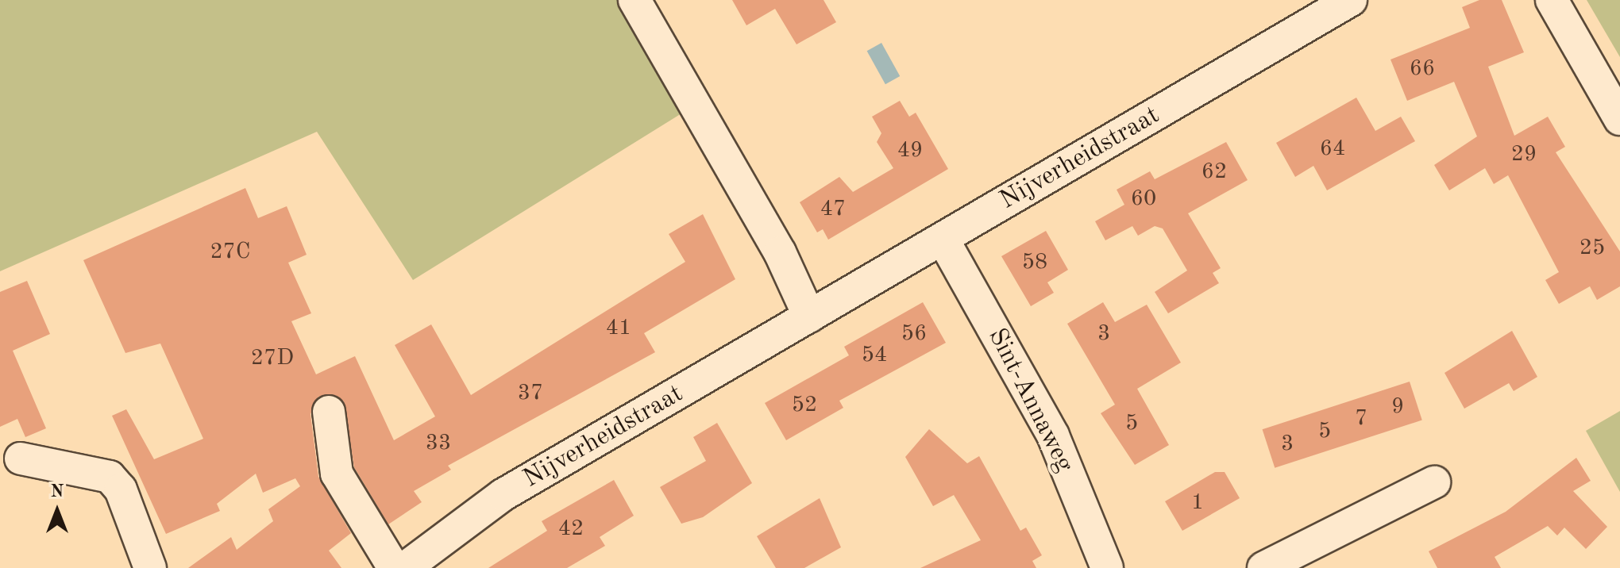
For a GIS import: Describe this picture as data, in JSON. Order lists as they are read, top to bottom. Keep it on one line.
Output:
{"streets":{"street":["Nijverheidstraat","Sint-Annaweg"]},"crossings":[["Nijverheidstraat","Sint-Annaweg"]],"house_numbers":["66","64","49","29","62","60","47","25","27C","58","41","56","3","54","27D","37","52","9","7","5","5","33","3","1","42"],"north":"top"}
